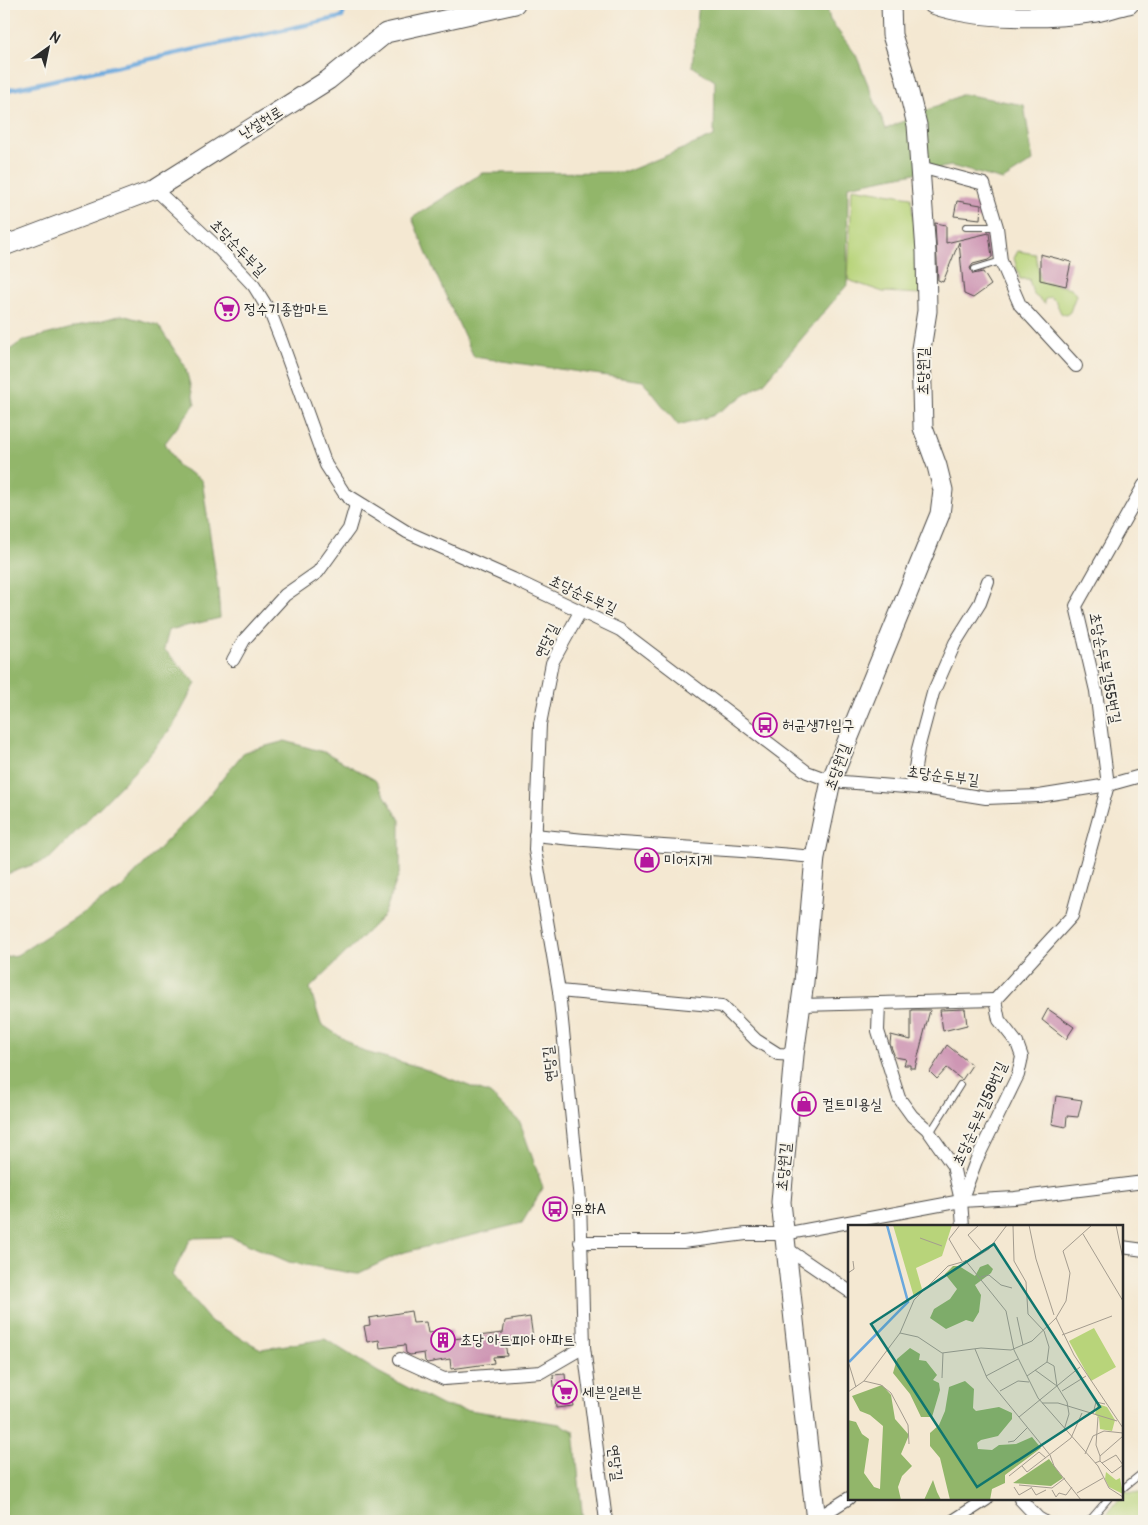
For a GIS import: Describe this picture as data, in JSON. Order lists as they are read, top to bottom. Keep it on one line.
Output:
{"streets":{"street":["난설헌로","초당순두부길","초당원길","연당길","초당순두부길55번길","초당순두부길58번길"]},"crossings":[["난설헌로","초당순두부길"],["초당순두부길","초당원길"],["초당순두부길","연당길"],["초당순두부길","초당순두부길55번길"]],"places":{"supermarket":["정수기종합마트","세븐일레븐"],"bus stop":["허균생가입구","유화A"],"shop":["미어지게","컬트미용실"],"building":["초당 아트피아 아파트"]},"north":"top right"}
